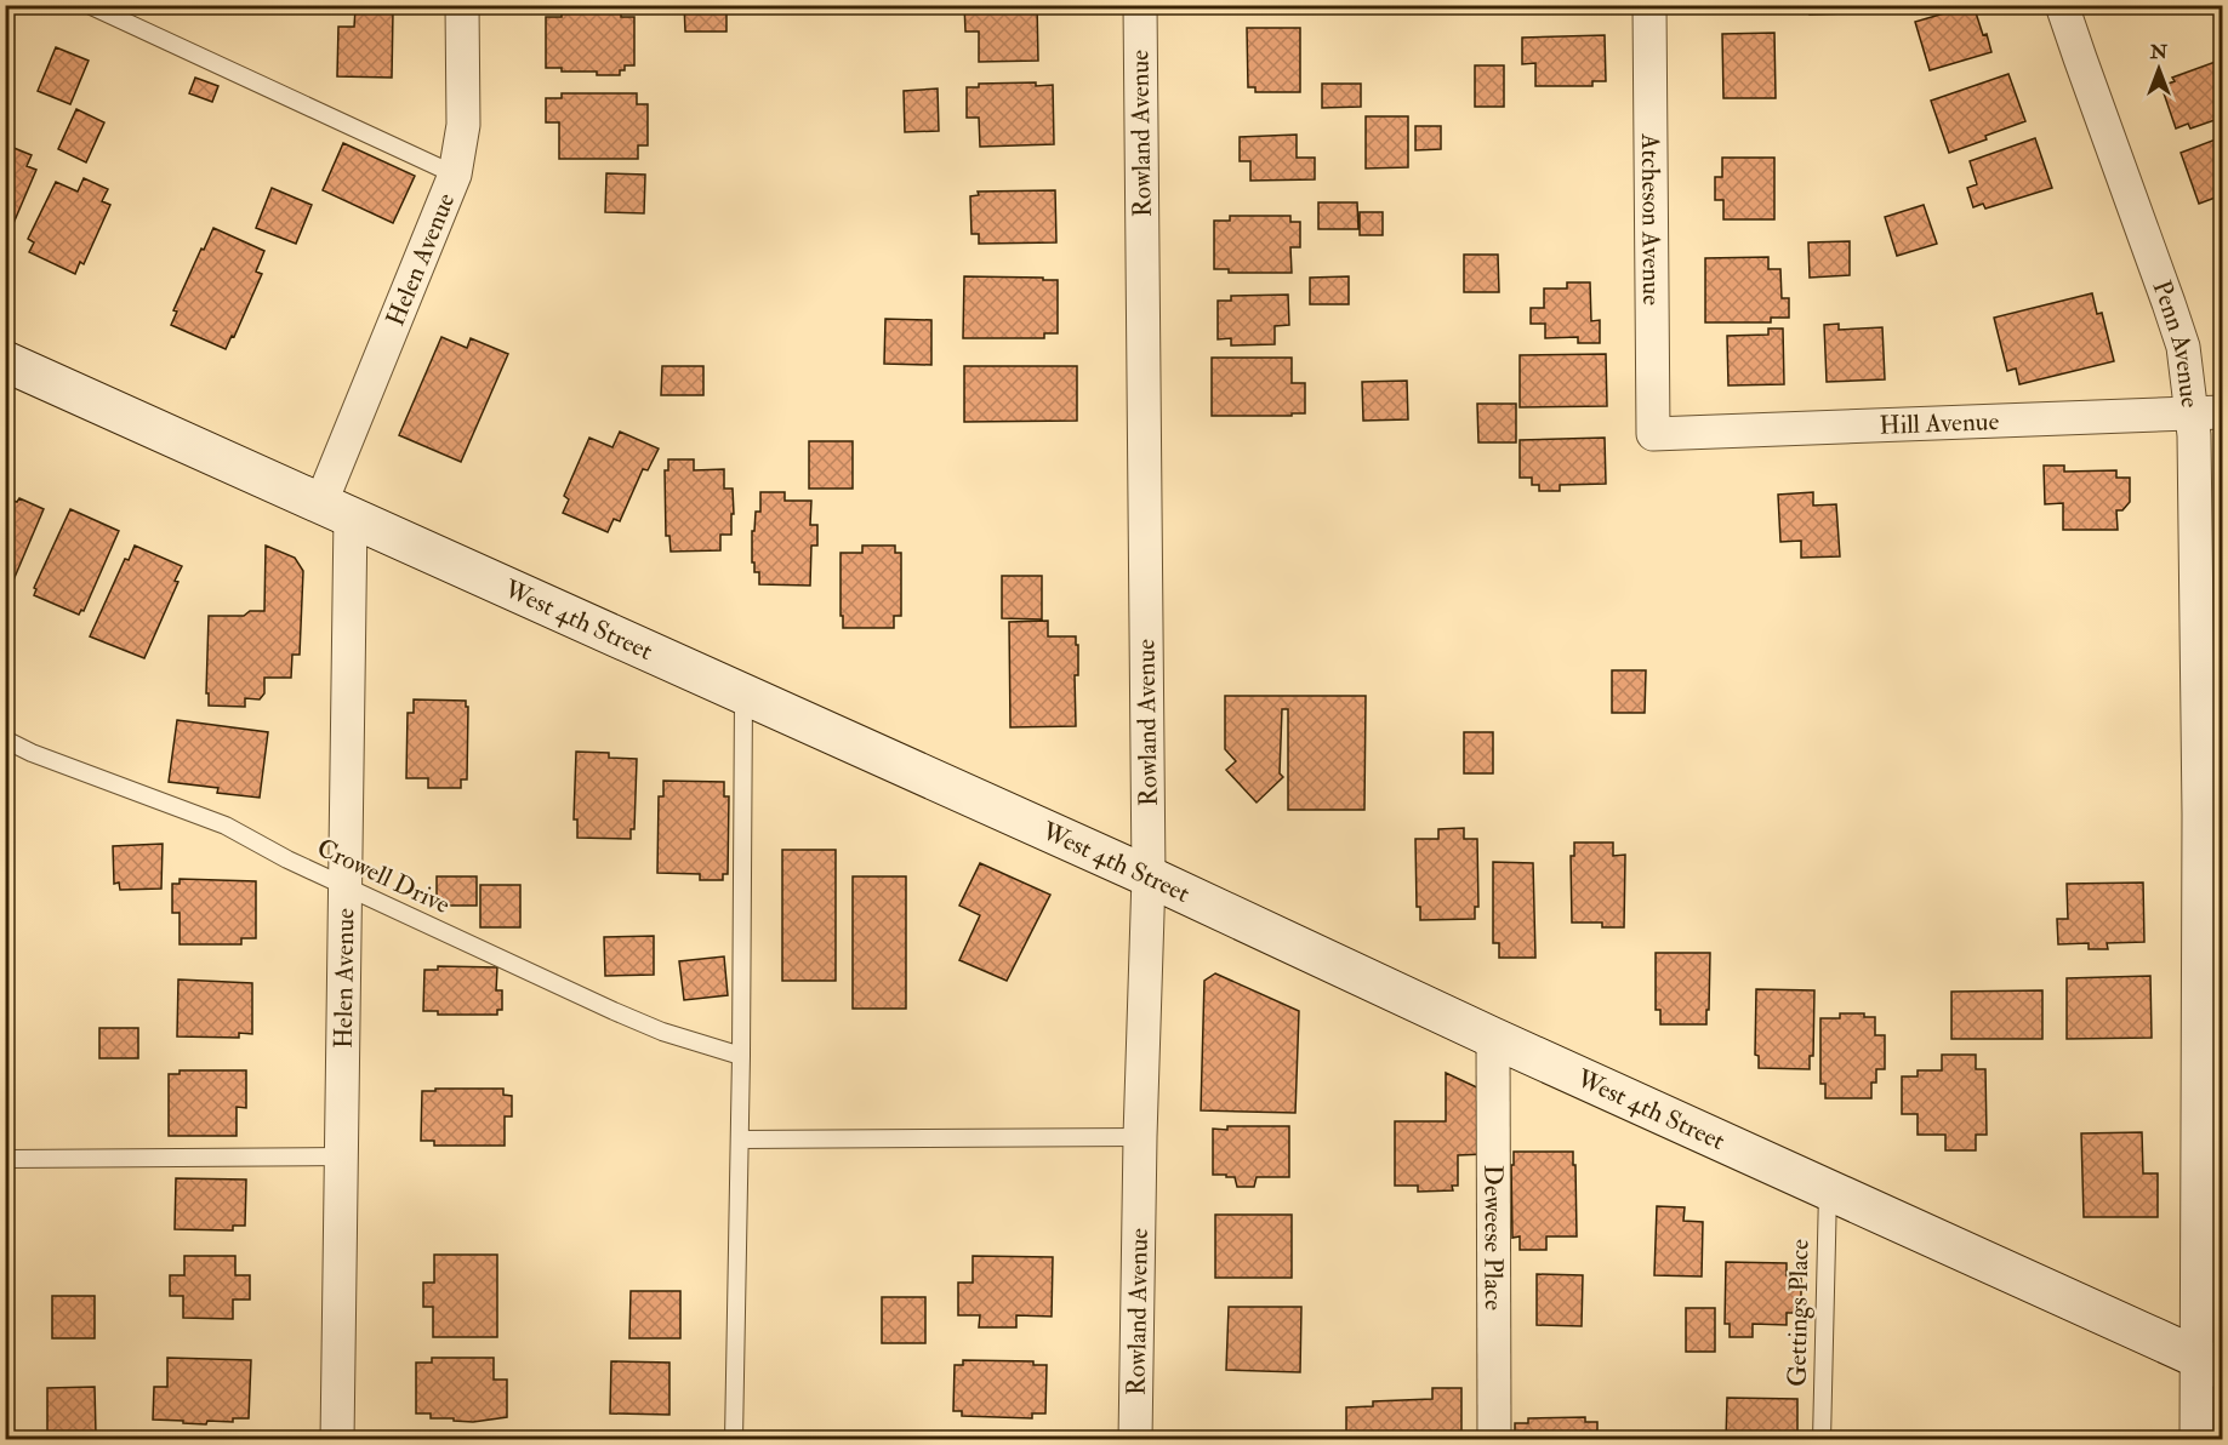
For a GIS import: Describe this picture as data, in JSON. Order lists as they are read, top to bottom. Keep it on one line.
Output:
{"streets":{"main road":["West 4th Street"],"street":["Rowland Avenue","Atcheson Avenue","Helen Avenue","Penn Avenue","Hill Avenue","Deweese Place"],"lane":["Crowell Drive","Gettings Place"]},"crossings":[["Rowland Avenue","West 4th Street"],["Atcheson Avenue","Hill Avenue"],["Helen Avenue","West 4th Street"],["Helen Avenue","Crowell Drive"],["Penn Avenue","Hill Avenue"],["Penn Avenue","West 4th Street"],["West 4th Street","Deweese Place"],["West 4th Street","Gettings Place"]],"north":"top"}
